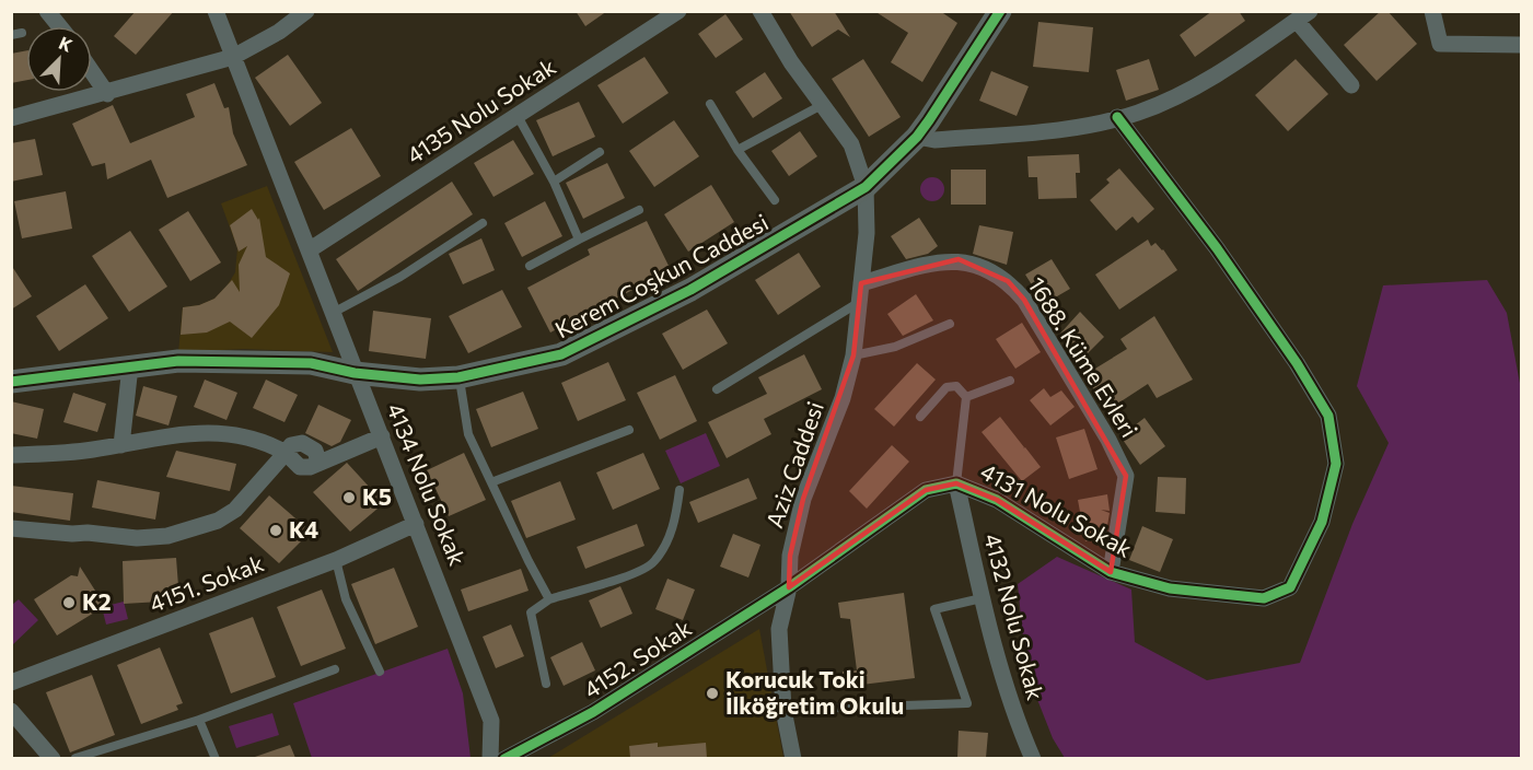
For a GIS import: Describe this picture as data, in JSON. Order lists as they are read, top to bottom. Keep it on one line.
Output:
{"streets":{"street":["4135 Nolu Sokak","Kerem Coşkun Caddesi","1688. Küme Evleri","Aziz Caddesi","4134 Nolu Sokak","4131 Nolu Sokak","4151. Sokak","4132 Nolu Sokak","4152. Sokak"]},"crossings":[["4135 Nolu Sokak","4134 Nolu Sokak"],["Kerem Coşkun Caddesi","Aziz Caddesi"],["Kerem Coşkun Caddesi","4134 Nolu Sokak"],["1688. Küme Evleri","Aziz Caddesi"],["1688. Küme Evleri","4131 Nolu Sokak"],["Aziz Caddesi","4131 Nolu Sokak"],["Aziz Caddesi","4152. Sokak"],["4134 Nolu Sokak","4151. Sokak"],["4131 Nolu Sokak","4132 Nolu Sokak"],["4131 Nolu Sokak","4152. Sokak"]],"places":["K5","K4","K2","Korucuk Toki İlköğretim Okulu"],"north":"top right"}
